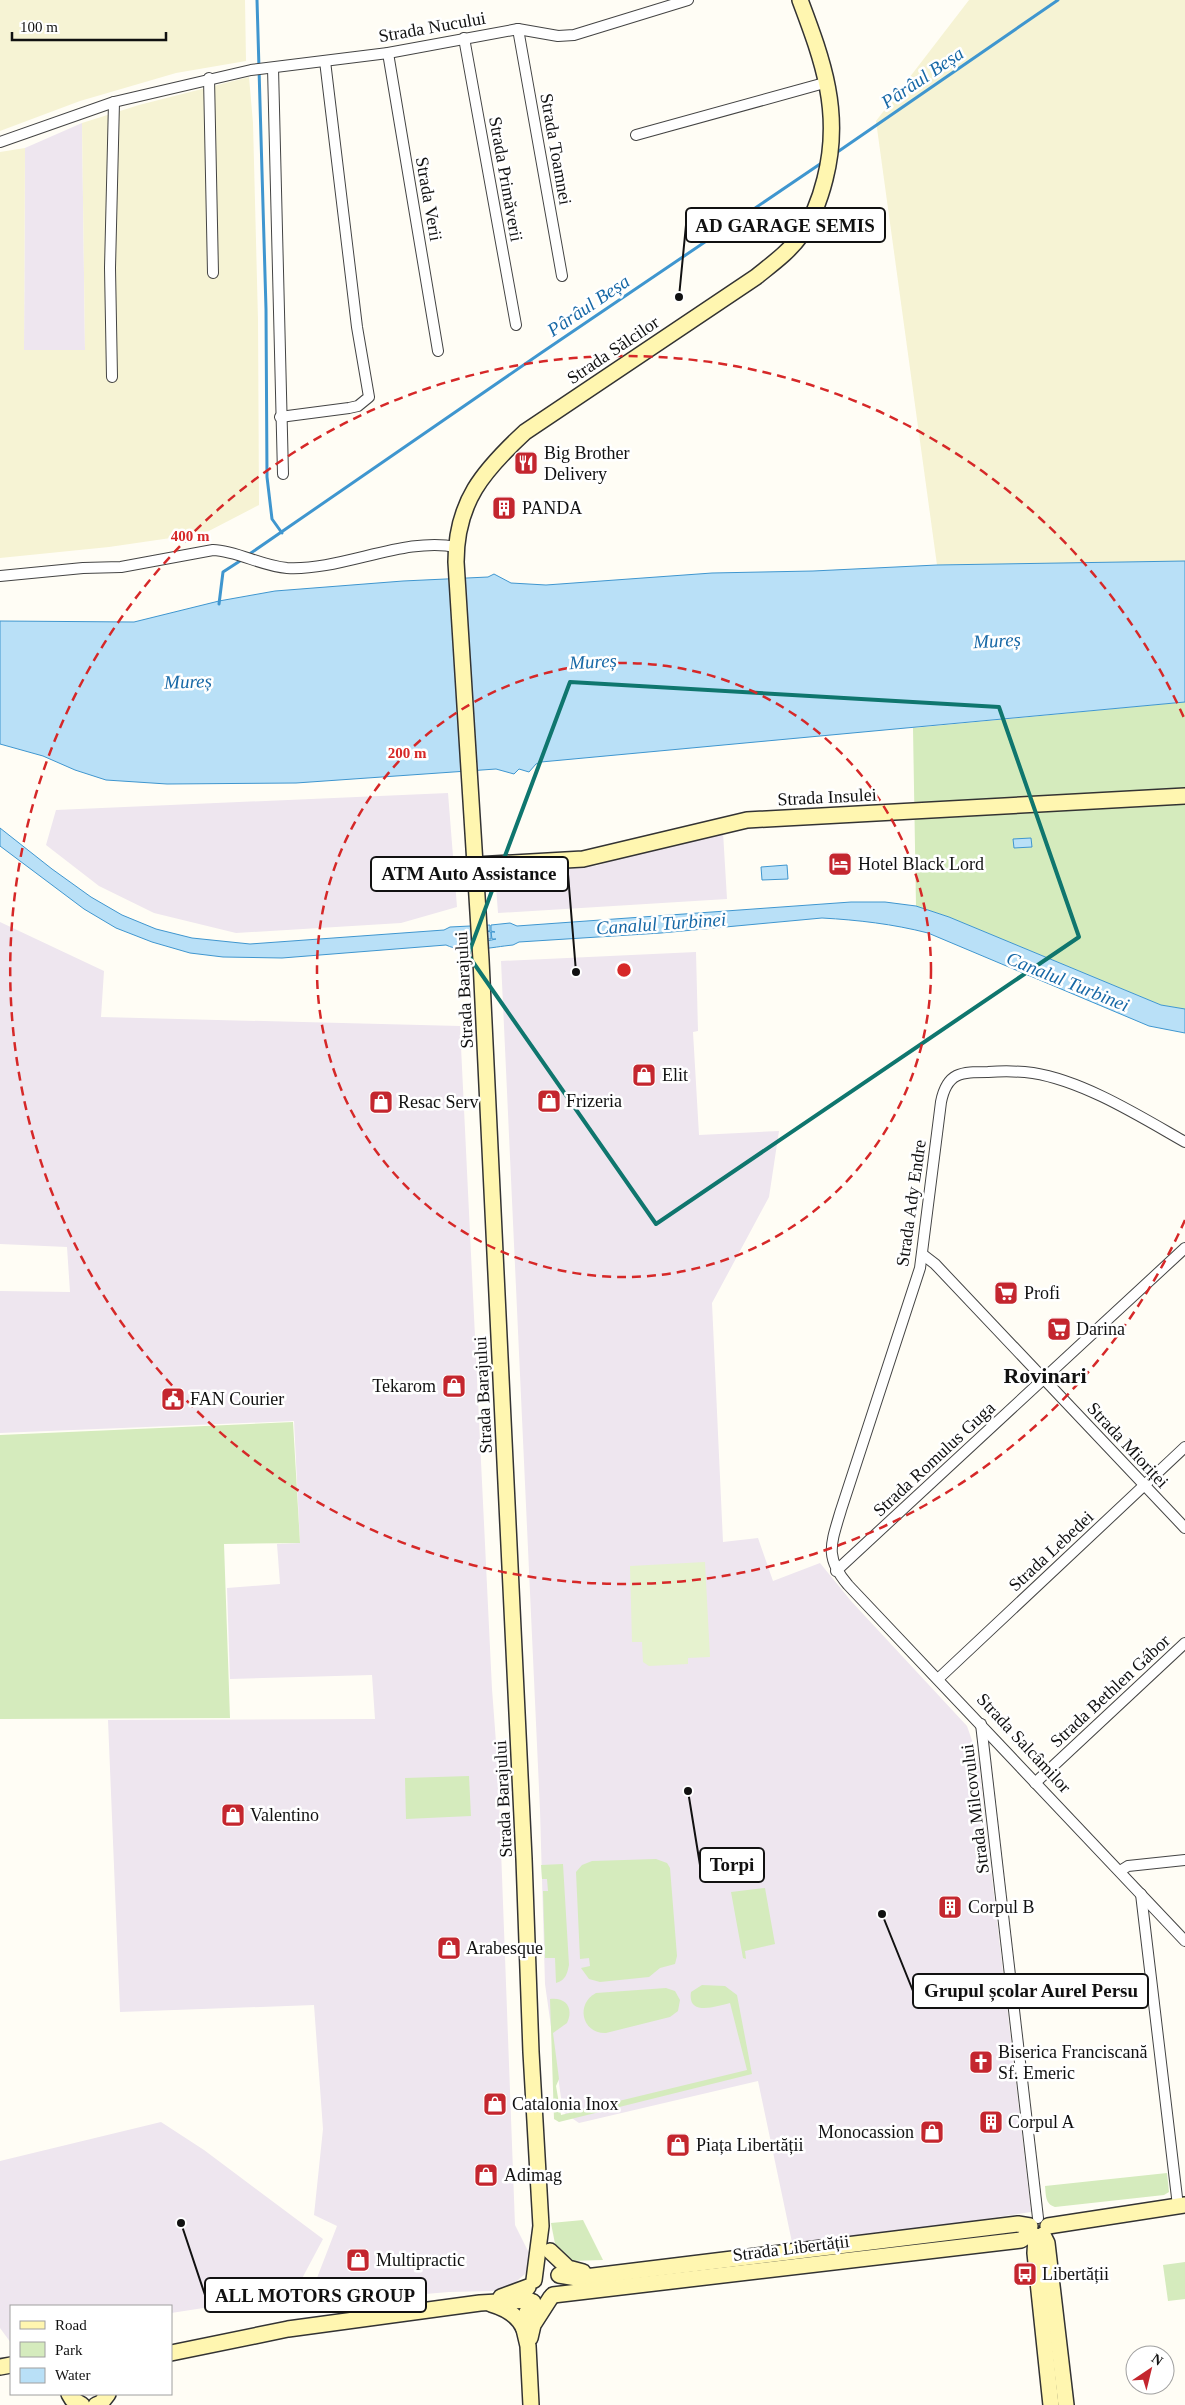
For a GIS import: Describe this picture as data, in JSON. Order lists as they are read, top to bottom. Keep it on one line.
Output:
{"streets":{"main road":["Strada Sălcilor","Strada Insulei","Strada Barajului","Strada Libertății"],"street":["Strada Nucului","Strada Toamnei","Strada Primăverii","Strada Verii","Strada Ady Endre","Strada Mioriței","Strada Romulus Guga","Strada Lebedei","Strada Bethlen Gábor","Strada Salcâmilor","Strada Milcovului"]},"crossings":[["Strada Nucului","Strada Toamnei"],["Strada Nucului","Strada Primăverii"],["Strada Nucului","Strada Verii"],["Strada Sălcilor","Strada Barajului"],["Strada Insulei","Strada Barajului"],["Strada Barajului","Strada Libertății"],["Strada Ady Endre","Strada Mioriței"],["Strada Ady Endre","Strada Romulus Guga"],["Strada Ady Endre","Strada Salcâmilor"],["Strada Mioriței","Strada Romulus Guga"],["Strada Mioriței","Strada Lebedei"],["Strada Romulus Guga","Strada Salcâmilor"],["Strada Lebedei","Strada Salcâmilor"],["Strada Bethlen Gábor","Strada Salcâmilor"],["Strada Salcâmilor","Strada Milcovului"],["Strada Milcovului","Strada Libertății"]],"districts":["Rovinari"],"water":["Pârâul Beșa","Mureș","Canalul Turbinei"],"places":{"other":["AD GARAGE SEMIS","ATM Auto Assistance","Torpi","Grupul școlar Aurel Persu","ALL MOTORS GROUP"],"restaurant":["Big Brother Delivery"],"building":["PANDA","Corpul B","Corpul A"],"hotel":["Hotel Black Lord"],"shop":["Elit","Frizeria","Resac Serv","Tekarom","Valentino","Arabesque","Catalonia Inox","Monocassion","Piața Libertății","Adimag","Multipractic"],"supermarket":["Profi","Darina"],"public building":["FAN Courier"],"church":["Biserica Franciscană Sf. Emeric"],"bus stop":["Libertății"]},"legend":["Road","Park","Water"],"scale_bar":"100 m","north":"top right","rings":["400 m","200 m"]}
